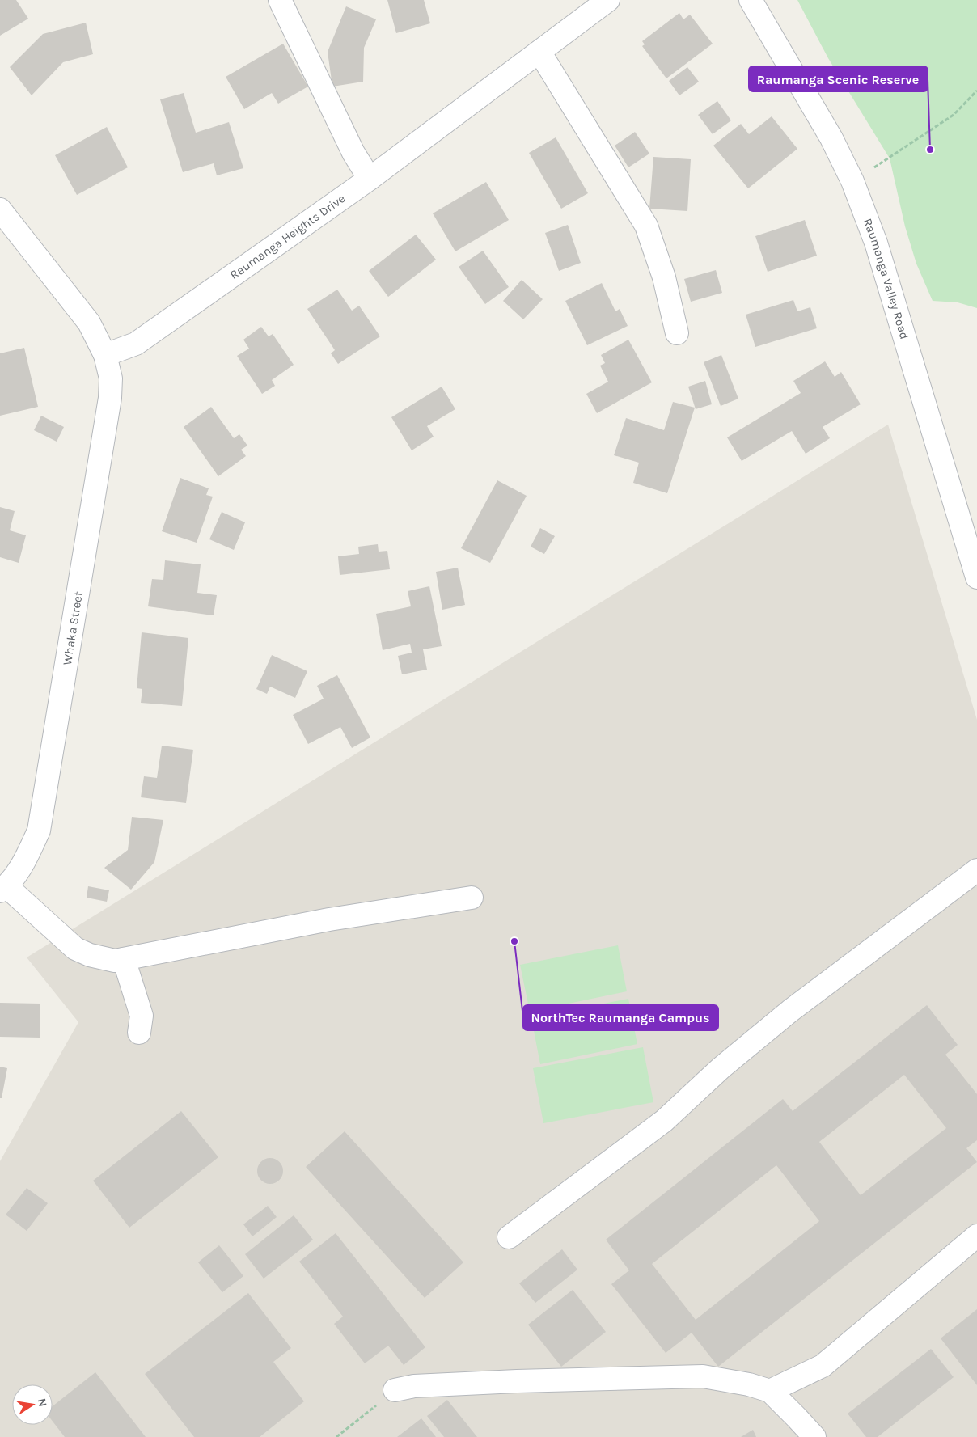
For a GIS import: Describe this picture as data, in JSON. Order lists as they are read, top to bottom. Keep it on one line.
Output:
{"streets":{"street":["Raumanga Heights Drive","Raumanga Valley Road","Whaka Street"]},"crossings":[["Raumanga Heights Drive","Whaka Street"]],"places":["Raumanga Scenic Reserve","NorthTec Raumanga Campus"],"north":"right"}
